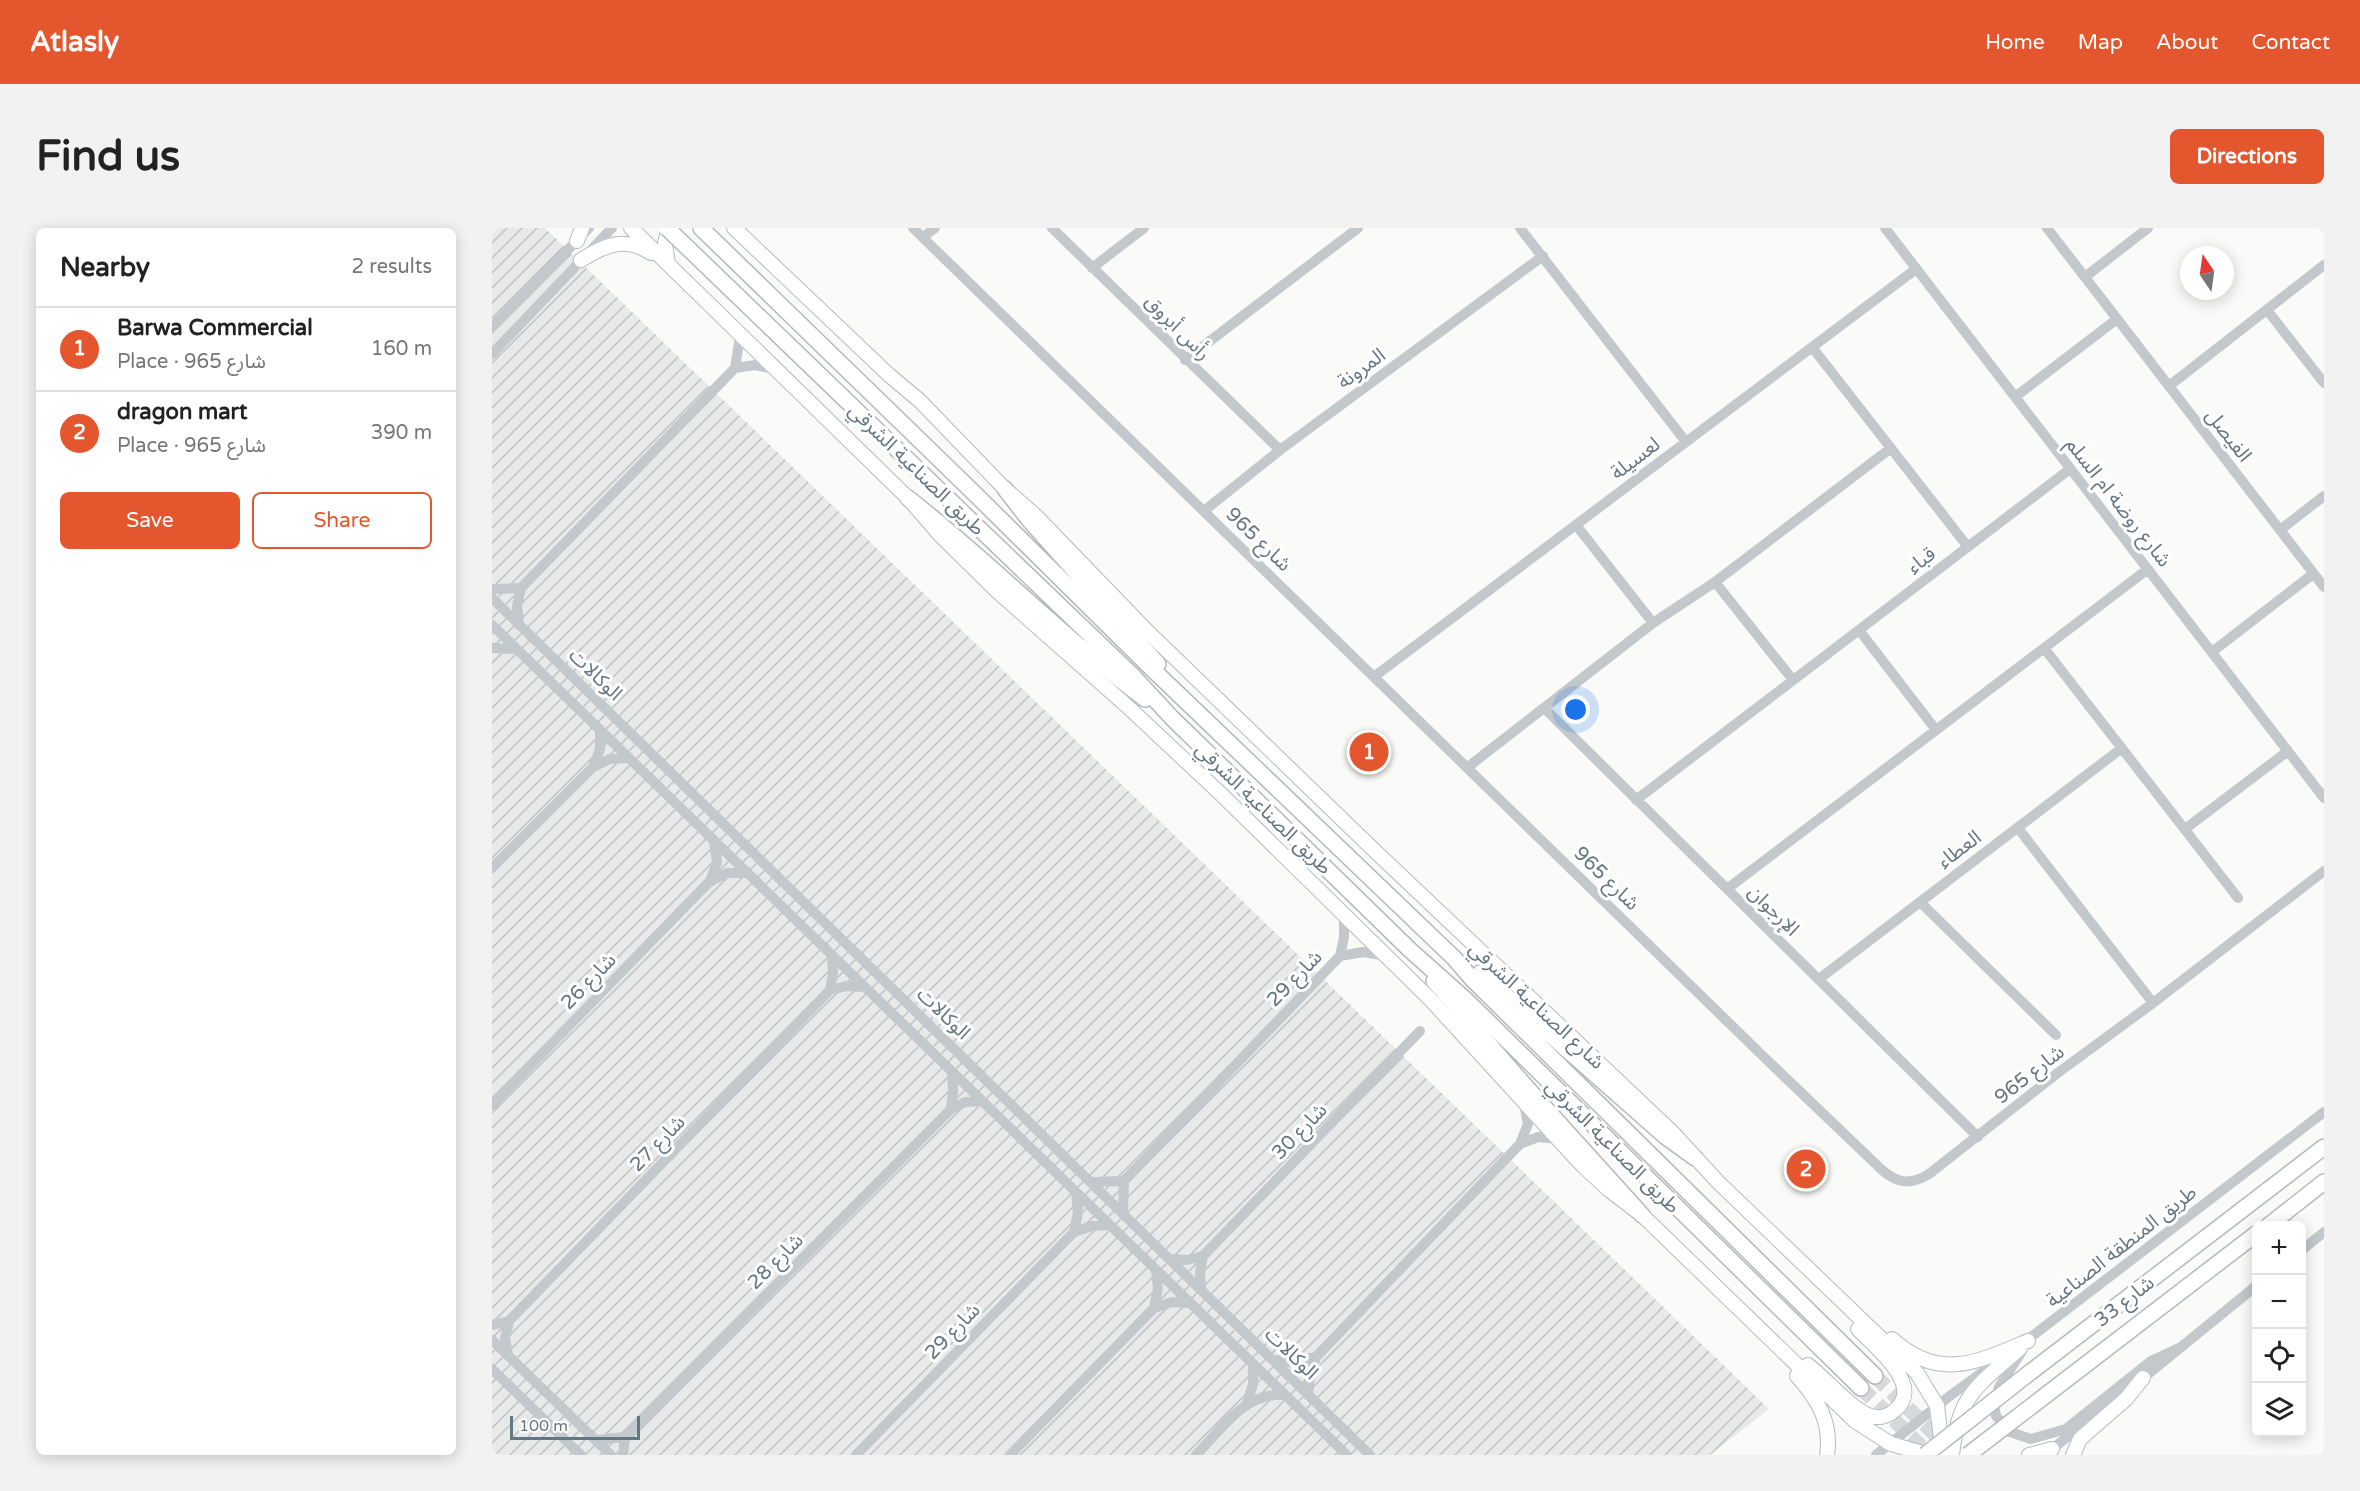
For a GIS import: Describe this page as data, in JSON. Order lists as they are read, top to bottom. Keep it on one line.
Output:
{"streets":{"highway":["طريق الصناعية الشرقي","شارع 33"],"main road":["شارع الصناعية الشرقي"],"street":["رأس أبروق","المرونة","الفيصل","لعسيلة","شارع روضة ام السلم","شارع 965","قباء","الوكالات","العطاء","الإرجوان","شارع 29","شارع 26","شارع 30","شارع 27","طريق المنطقة الصناعية","شارع 28"]},"crossings":[["رأس أبروق","المرونة"],["المرونة","شارع 965"],["لعسيلة","شارع روضة ام السلم"],["لعسيلة","شارع 965"],["طريق الصناعية الشرقي","شارع 29"],["شارع روضة ام السلم","قباء"],["شارع 965","الإرجوان"],["قباء","الإرجوان"],["الوكالات","شارع 26"],["الوكالات","شارع 28"],["العطاء","الإرجوان"]],"scale_bar":"100 m","north":"top","page":{"header":"Atlasly","nav":["Home","Map","About","Contact"],"buttons":["Directions",["Save","Share"]],"title":"Find us","heading":["Nearby","2 results"],"list":[{"mark":"1","name":"Barwa Commercial","note":"Place · شارع 965","value":"160 m"},{"mark":"2","name":"dragon mart","note":"Place · شارع 965","value":"390 m"}],"pins":["1","2"],"map_buttons":["+","−"],"scale":"100 m"}}
